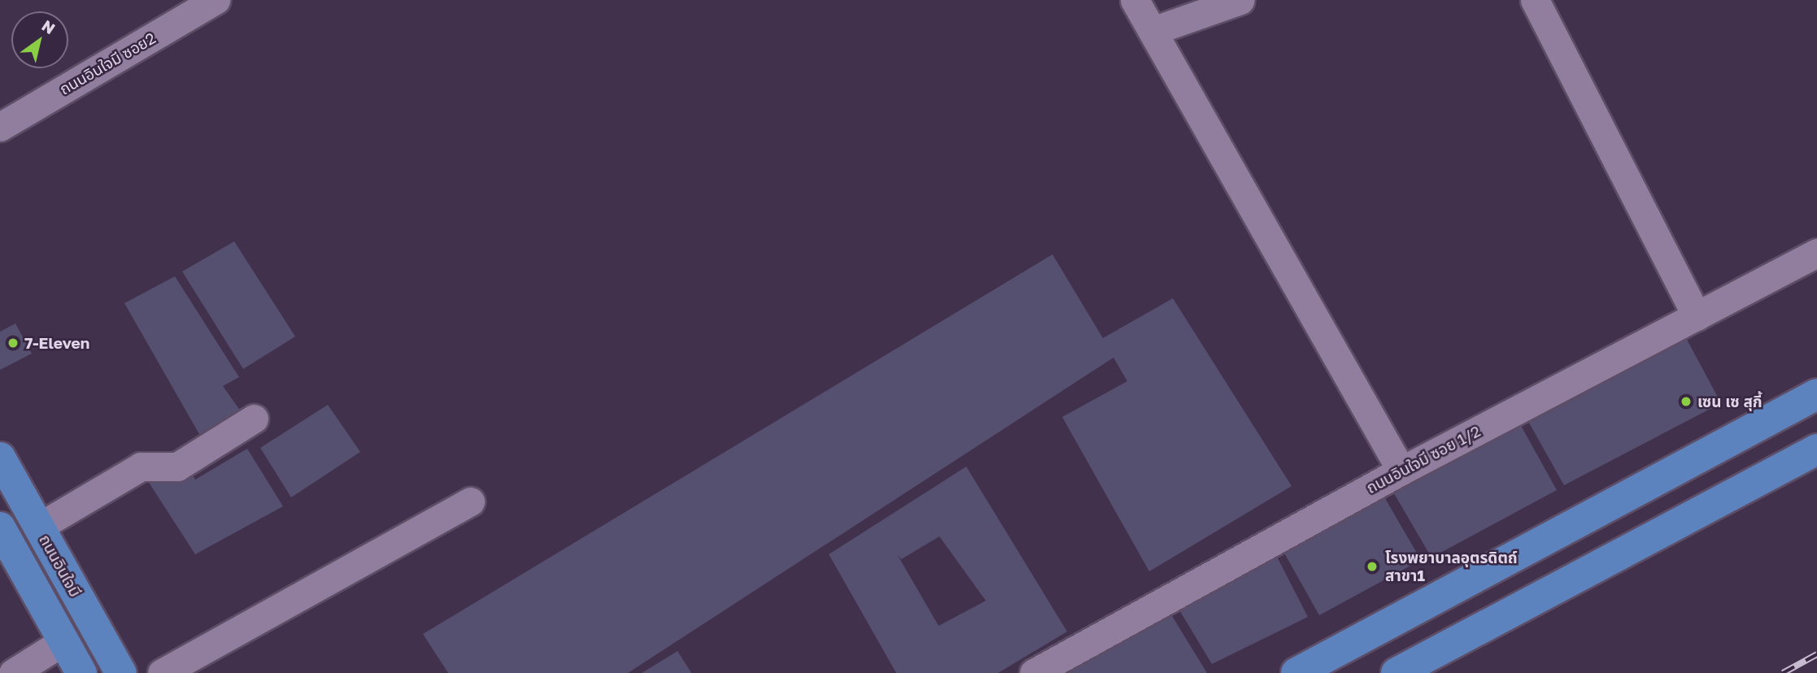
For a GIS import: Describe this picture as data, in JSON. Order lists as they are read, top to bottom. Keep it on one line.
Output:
{"streets":{"main road":["ถนนอินใจมี"],"street":["ถนนอินใจมี ซอย2","ถนนอินใจมี ซอย 1/2"]},"places":["7-Eleven","เซน เซ สุกี้","โรงพยาบาลอุตรดิตถ์ สาขา1"],"north":"top right"}
